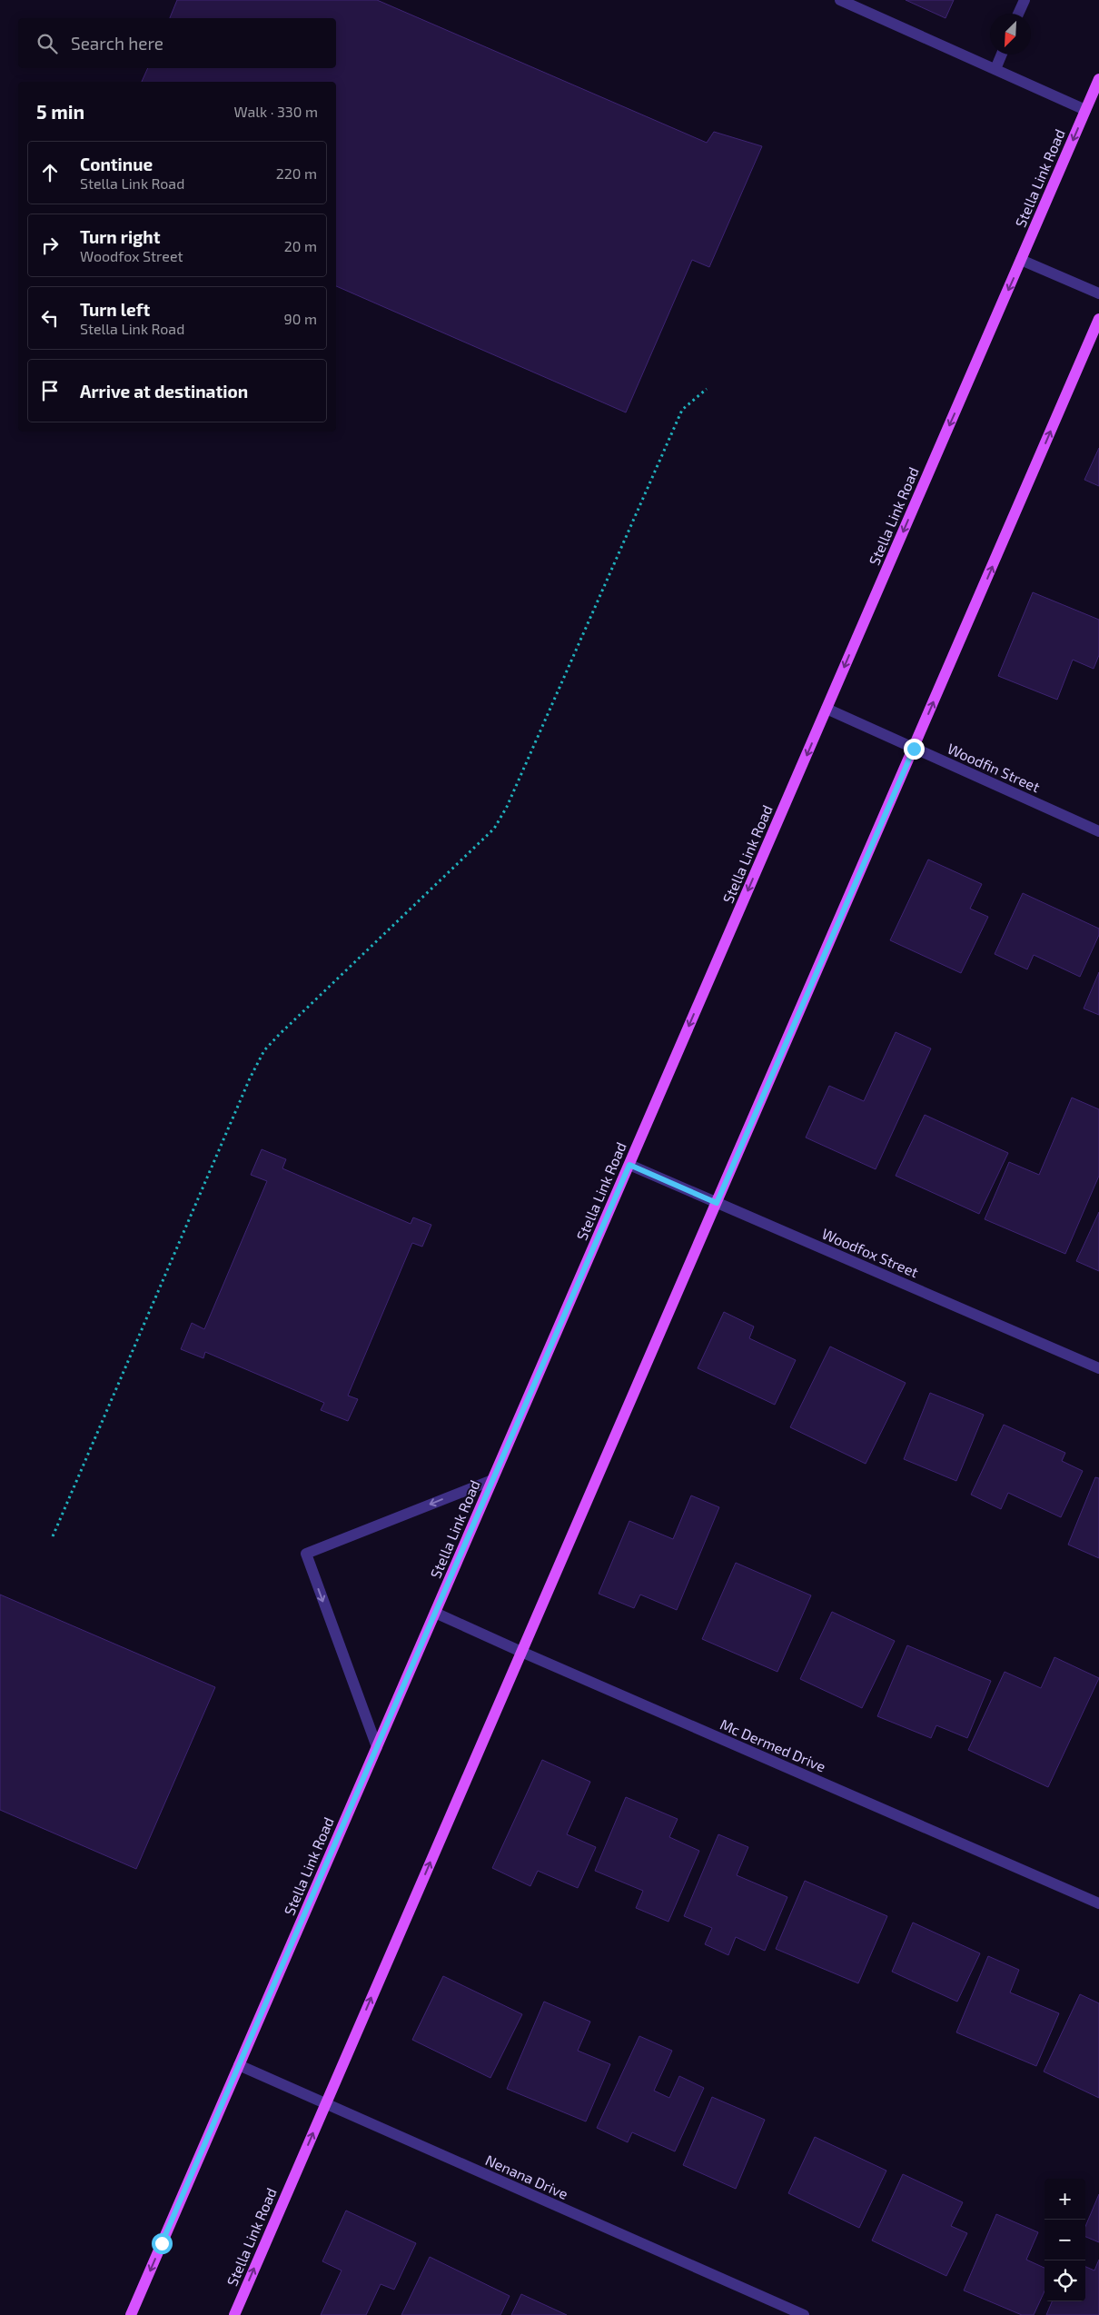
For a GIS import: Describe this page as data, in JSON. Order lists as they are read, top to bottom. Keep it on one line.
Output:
{"streets":{"main road":["Stella Link Road"],"street":["Woodfin Street","Woodfox Street","Mc Dermed Drive","Nenana Drive"]},"crossings":[["Stella Link Road","Woodfin Street"],["Stella Link Road","Woodfox Street"],["Stella Link Road","Mc Dermed Drive"],["Stella Link Road","Nenana Drive"]],"north":"bottom left","page":{"search":"Search here","heading":["5 min","Walk · 330 m"],"list":[["Continue","Stella Link Road","220 m"],["Turn right","Woodfox Street","20 m"],["Turn left","Stella Link Road","90 m"],"Arrive at destination"],"map_buttons":["+","−"]}}
